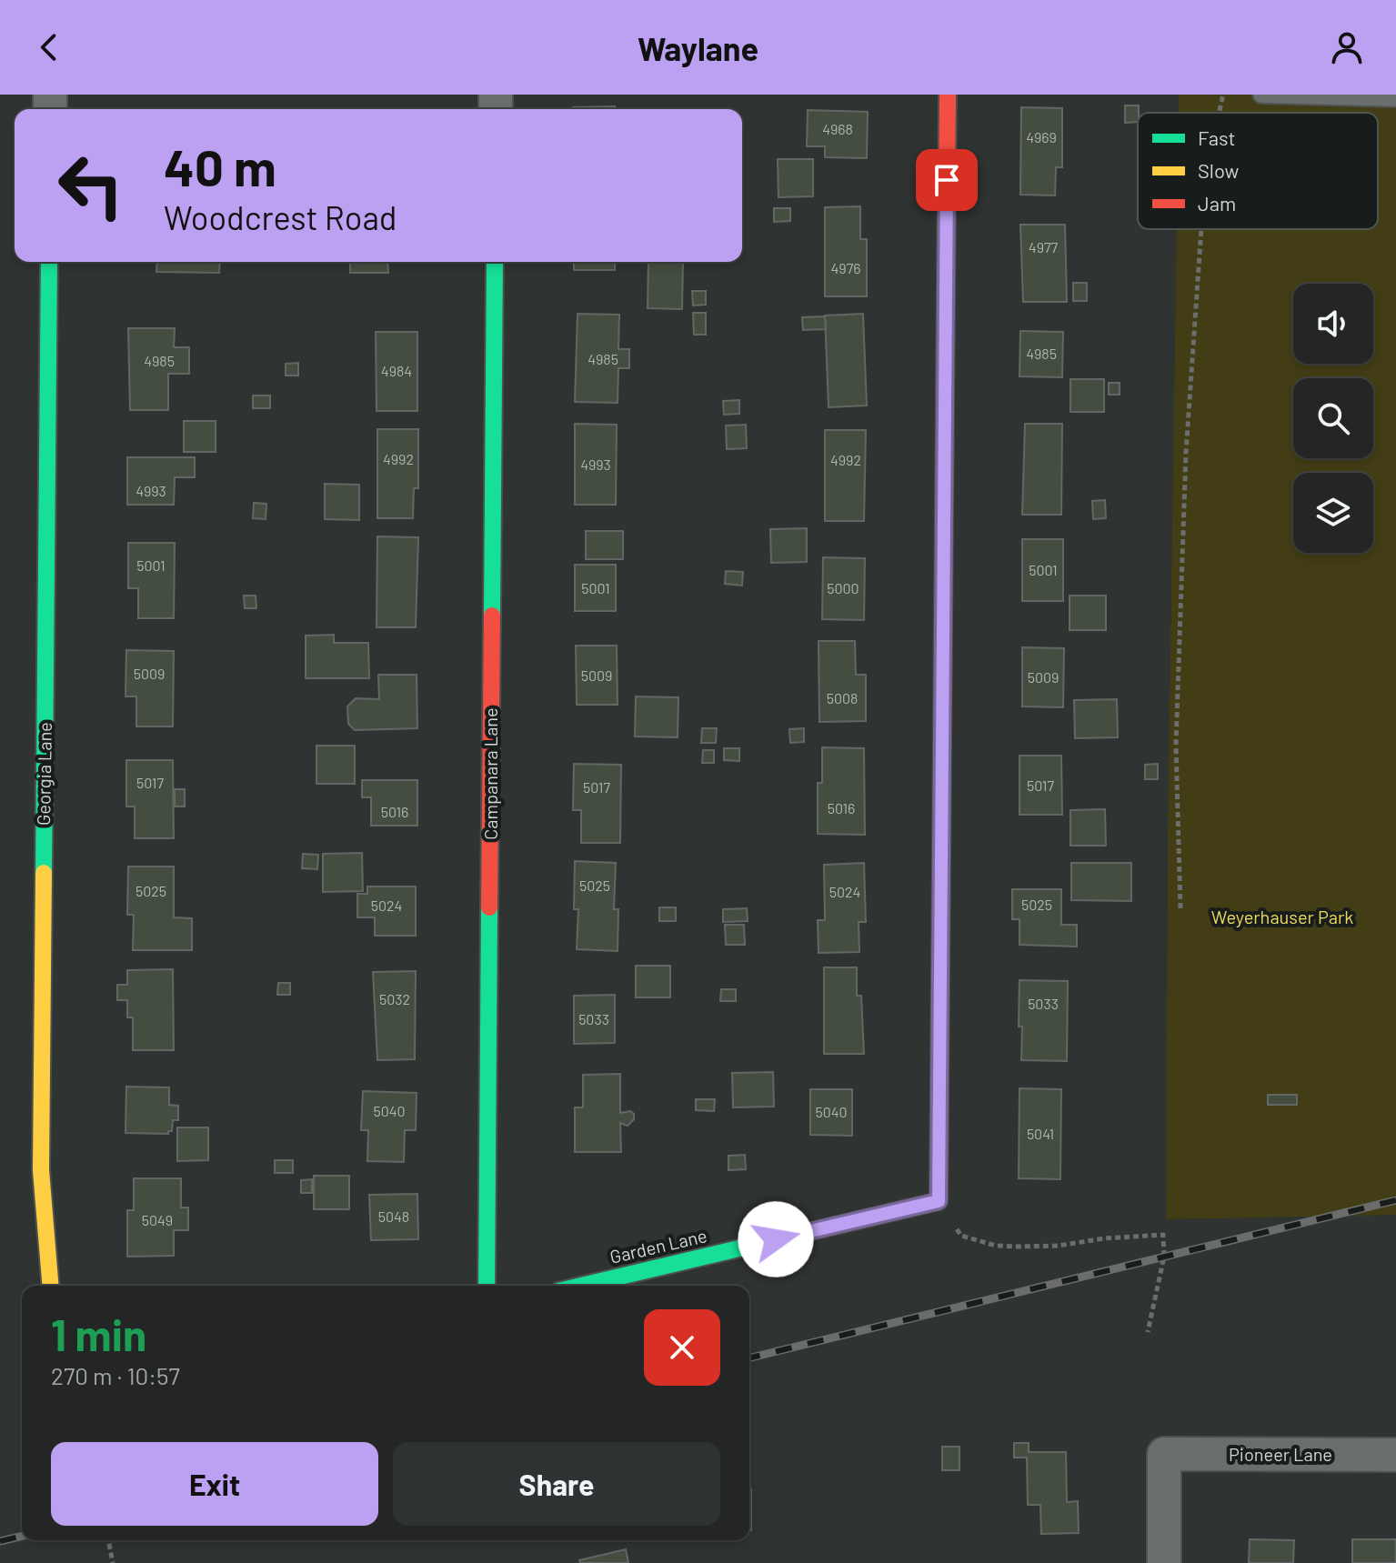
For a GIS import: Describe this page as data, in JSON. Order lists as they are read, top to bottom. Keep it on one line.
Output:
{"streets":{"street":["Georgia Lane","Campanara Lane","Garden Lane","Pioneer Lane"]},"parks":["Weyerhauser Park"],"house_numbers":["4968","4969","4977","4976","4985","4985","4985","4984","4992","4992","4993","4993","5001","5001","5001","5000","5009","5009","5009","5008","5017","5017","5017","5016","5016","5025","5025","5024","5025","5024","5032","5033","5033","5040","5040","5041","5048","5049"],"legend":["Fast","Slow","Jam"],"page":{"header":"Waylane","turn":["40 m","Woodcrest Road"],"heading":["1 min","270 m · 10:57"],"buttons":["Exit","Share"]}}
